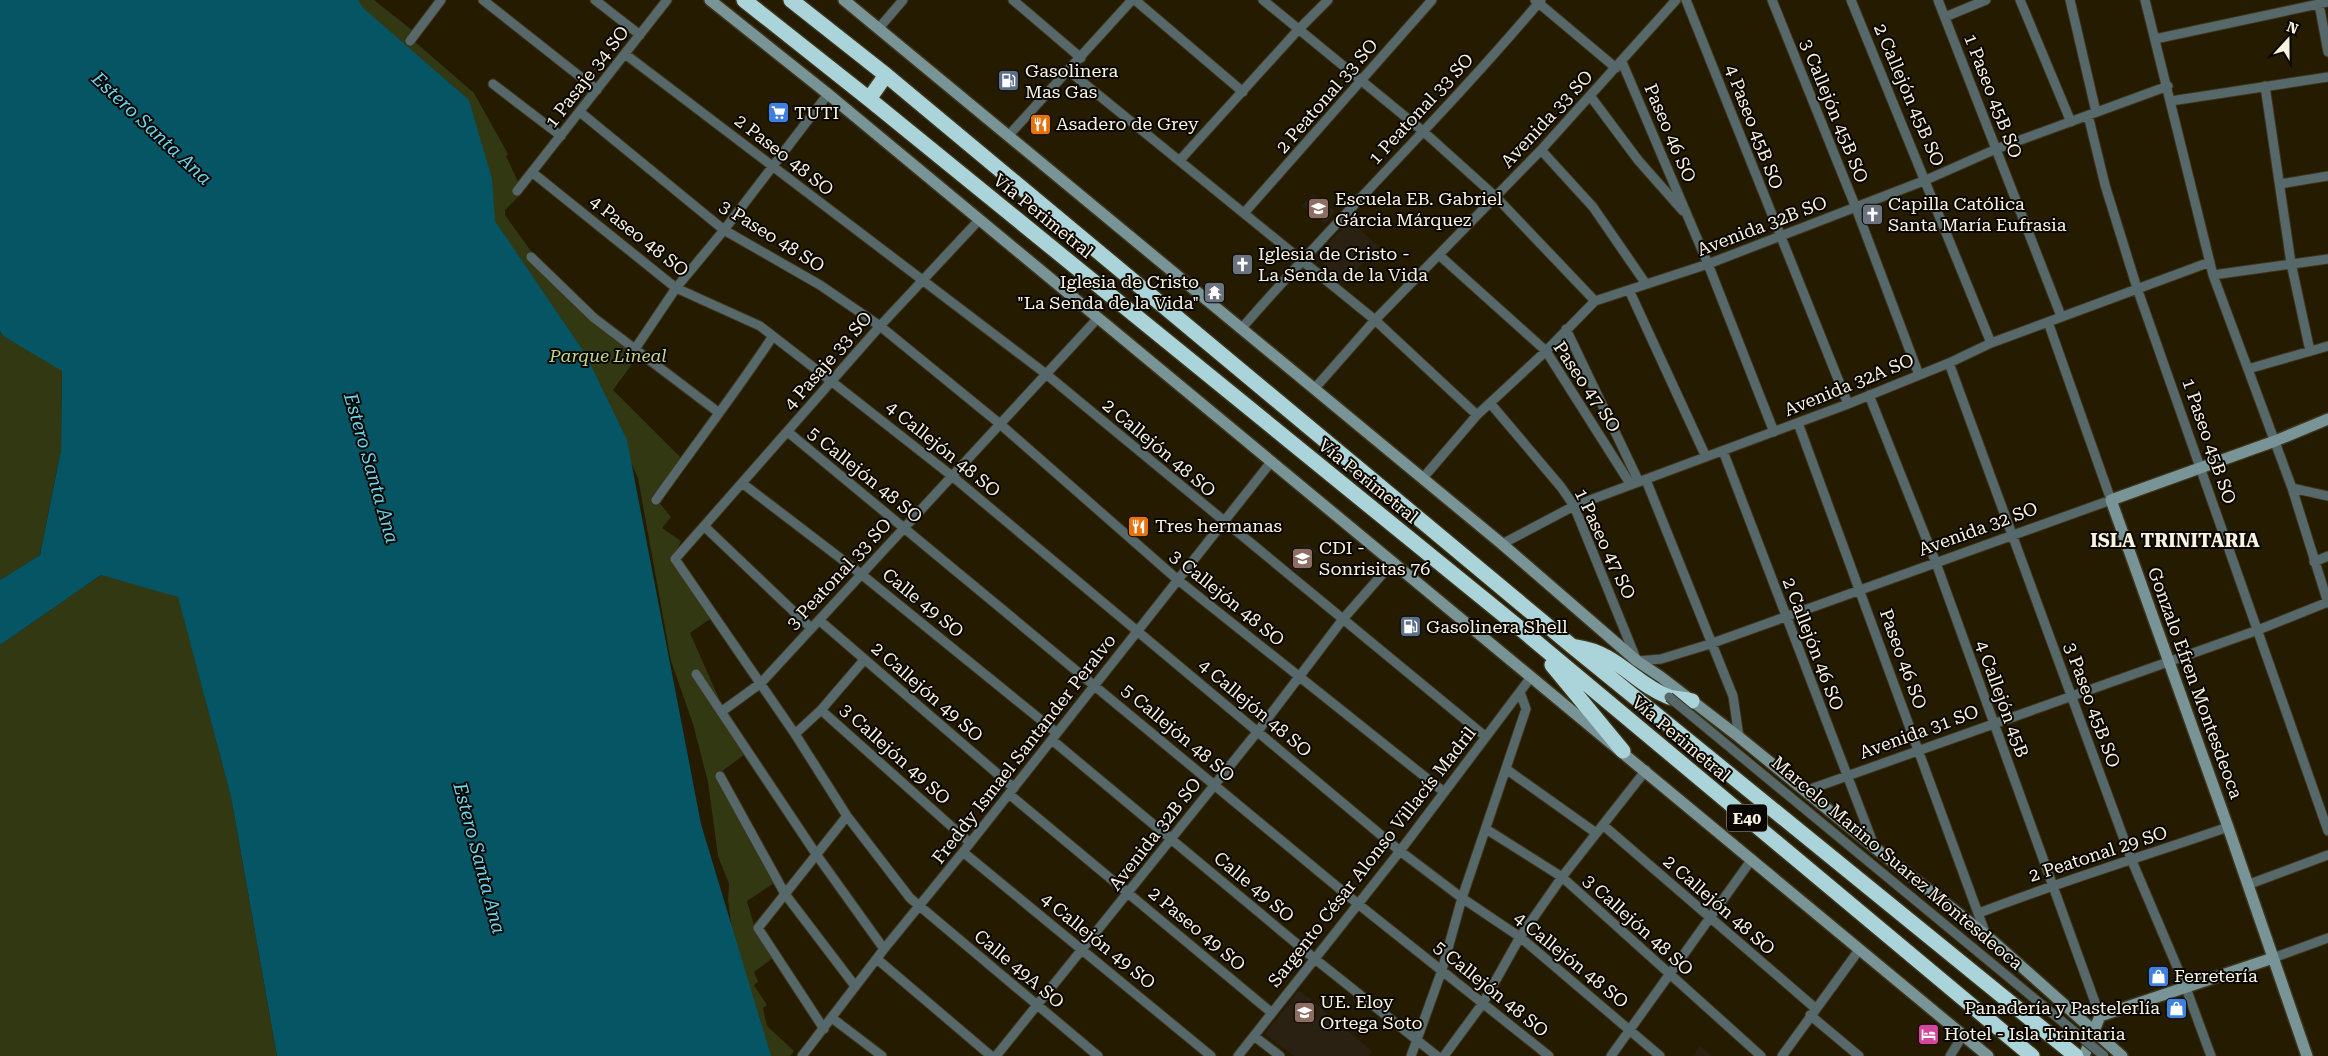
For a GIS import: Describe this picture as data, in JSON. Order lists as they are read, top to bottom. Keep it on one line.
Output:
{"streets":{"highway":["Vía Perimetral","E40"],"street":["1 Pasaje 34 SO","2 Callejón 45B SO","2 Peatonal 33 SO","1 Paseo 45B SO","1 Peatonal 33 SO","3 Callejón 45B SO","Avenida 33 SO","4 Paseo 45B SO","Paseo 46 SO","2 Paseo 48 SO","Avenida 32B SO","4 Paseo 48 SO","3 Paseo 48 SO","4 Pasaje 33 SO","Avenida 32A SO","Paseo 47 SO","2 Callejón 48 SO","4 Callejón 48 SO","5 Callejón 48 SO","Avenida 32 SO","1 Paseo 47 SO","3 Peatonal 33 SO","3 Callejón 48 SO","Calle 49 SO","2 Callejón 46 SO","Gonzalo Efren Montesdeoca","2 Callejón 49 SO","4 Callejón 45B","3 Paseo 45B SO","Avenida 31 SO","Freddy Ismael Santander Peralvo","3 Callejón 49 SO","2 Peatonal 29 SO","Sargento César Alonso Villacís Madril","Marcelo Marino Suarez Montesdeoca","2 Paseo 49 SO","4 Callejón 49 SO","Calle 49A SO"]},"crossings":[["1 Pasaje 34 SO","2 Paseo 48 SO"],["1 Pasaje 34 SO","4 Paseo 48 SO"],["1 Pasaje 34 SO","3 Paseo 48 SO"],["2 Callejón 45B SO","Avenida 32B SO"],["2 Callejón 45B SO","Avenida 32A SO"],["1 Paseo 45B SO","Avenida 32B SO"],["1 Paseo 45B SO","Avenida 32A SO"],["1 Paseo 45B SO","Avenida 32 SO"],["1 Paseo 45B SO","Avenida 31 SO"],["1 Peatonal 33 SO","Vía Perimetral"],["3 Callejón 45B SO","Avenida 32B SO"],["3 Callejón 45B SO","Avenida 32A SO"],["Avenida 33 SO","Paseo 46 SO"],["Avenida 33 SO","Vía Perimetral"],["Avenida 33 SO","Paseo 47 SO"],["4 Paseo 45B SO","Avenida 32B SO"],["4 Paseo 45B SO","Avenida 32A SO"],["Paseo 46 SO","Vía Perimetral"],["Paseo 46 SO","Avenida 32B SO"],["Paseo 46 SO","Avenida 32A SO"],["Paseo 46 SO","Avenida 32 SO"],["Paseo 46 SO","Avenida 31 SO"],["Paseo 46 SO","2 Peatonal 29 SO"],["2 Paseo 48 SO","4 Pasaje 33 SO"],["2 Paseo 48 SO","2 Callejón 48 SO"],["Vía Perimetral","Avenida 32B SO"],["Vía Perimetral","Avenida 32A SO"],["Vía Perimetral","Paseo 47 SO"],["Vía Perimetral","Avenida 32 SO"],["Vía Perimetral","1 Paseo 47 SO"],["Vía Perimetral","2 Callejón 46 SO"],["Vía Perimetral","Avenida 31 SO"],["Avenida 32B SO","Paseo 47 SO"],["Avenida 32B SO","2 Callejón 48 SO"],["Avenida 32B SO","4 Callejón 48 SO"],["Avenida 32B SO","5 Callejón 48 SO"],["Avenida 32B SO","1 Paseo 47 SO"],["Avenida 32B SO","3 Callejón 48 SO"],["Avenida 32B SO","Calle 49 SO"],["Avenida 32B SO","E40"],["Avenida 32B SO","2 Paseo 49 SO"],["Avenida 32B SO","4 Callejón 49 SO"],["Avenida 32B SO","Calle 49A SO"],["4 Paseo 48 SO","4 Pasaje 33 SO"],["4 Paseo 48 SO","4 Callejón 48 SO"],["3 Paseo 48 SO","4 Pasaje 33 SO"],["3 Paseo 48 SO","3 Callejón 48 SO"],["4 Pasaje 33 SO","2 Callejón 48 SO"],["4 Pasaje 33 SO","4 Callejón 48 SO"],["4 Pasaje 33 SO","5 Callejón 48 SO"],["4 Pasaje 33 SO","3 Peatonal 33 SO"],["4 Pasaje 33 SO","3 Callejón 48 SO"],["4 Pasaje 33 SO","Calle 49 SO"],["4 Pasaje 33 SO","E40"],["4 Pasaje 33 SO","Calle 49A SO"],["Avenida 32A SO","Paseo 47 SO"],["Avenida 32A SO","1 Paseo 47 SO"],["Avenida 32A SO","2 Callejón 46 SO"],["Avenida 32A SO","Gonzalo Efren Montesdeoca"],["Avenida 32A SO","4 Callejón 45B"],["Avenida 32A SO","3 Paseo 45B SO"],["Paseo 47 SO","Avenida 32 SO"],["2 Callejón 48 SO","3 Peatonal 33 SO"],["2 Callejón 48 SO","Freddy Ismael Santander Peralvo"],["2 Callejón 48 SO","Sargento César Alonso Villacís Madril"],["4 Callejón 48 SO","3 Peatonal 33 SO"],["4 Callejón 48 SO","Freddy Ismael Santander Peralvo"],["4 Callejón 48 SO","Sargento César Alonso Villacís Madril"],["5 Callejón 48 SO","3 Peatonal 33 SO"],["5 Callejón 48 SO","Freddy Ismael Santander Peralvo"],["5 Callejón 48 SO","Sargento César Alonso Villacís Madril"],["Avenida 32 SO","1 Paseo 47 SO"],["Avenida 32 SO","2 Callejón 46 SO"],["Avenida 32 SO","Gonzalo Efren Montesdeoca"],["Avenida 32 SO","4 Callejón 45B"],["Avenida 32 SO","3 Paseo 45B SO"],["3 Peatonal 33 SO","3 Callejón 48 SO"],["3 Peatonal 33 SO","Calle 49 SO"],["3 Peatonal 33 SO","2 Callejón 49 SO"],["3 Peatonal 33 SO","E40"],["3 Peatonal 33 SO","Calle 49A SO"],["3 Callejón 48 SO","Freddy Ismael Santander Peralvo"],["3 Callejón 48 SO","Sargento César Alonso Villacís Madril"],["Calle 49 SO","Freddy Ismael Santander Peralvo"],["Calle 49 SO","Sargento César Alonso Villacís Madril"],["2 Callejón 46 SO","Avenida 31 SO"],["Gonzalo Efren Montesdeoca","Avenida 31 SO"],["Gonzalo Efren Montesdeoca","2 Peatonal 29 SO"],["2 Callejón 49 SO","Freddy Ismael Santander Peralvo"],["2 Callejón 49 SO","2 Paseo 49 SO"],["4 Callejón 45B","Avenida 31 SO"],["4 Callejón 45B","2 Peatonal 29 SO"],["3 Paseo 45B SO","Avenida 31 SO"],["3 Paseo 45B SO","2 Peatonal 29 SO"],["Freddy Ismael Santander Peralvo","3 Callejón 49 SO"],["Freddy Ismael Santander Peralvo","E40"],["Freddy Ismael Santander Peralvo","2 Paseo 49 SO"],["Freddy Ismael Santander Peralvo","4 Callejón 49 SO"],["Freddy Ismael Santander Peralvo","Calle 49A SO"],["E40","Sargento César Alonso Villacís Madril"],["Sargento César Alonso Villacís Madril","2 Paseo 49 SO"]],"districts":["ISLA TRINITARIA"],"water":["Estero Santa Ana"],"parks":["Parque Lineal"],"places":{"fuel station":["Gasolinera Mas Gas","Gasolinera Shell"],"supermarket":["TUTI"],"restaurant":["Asadero de Grey","Tres hermanas"],"school or university":["Escuela EB. Gabriel Gárcia Márquez","CDI - Sonrisitas 76","UE. Eloy Ortega Soto"],"church":["Capilla Católica Santa María Eufrasia","Iglesia de Cristo - La Senda de la Vida"],"temple":["Iglesia de Cristo \"La Senda de la Vida\""],"shop":["Ferretería","Panadería y Pastelerlía"],"hotel":["Hotel - Isla Trinitaria"]},"north":"top"}
